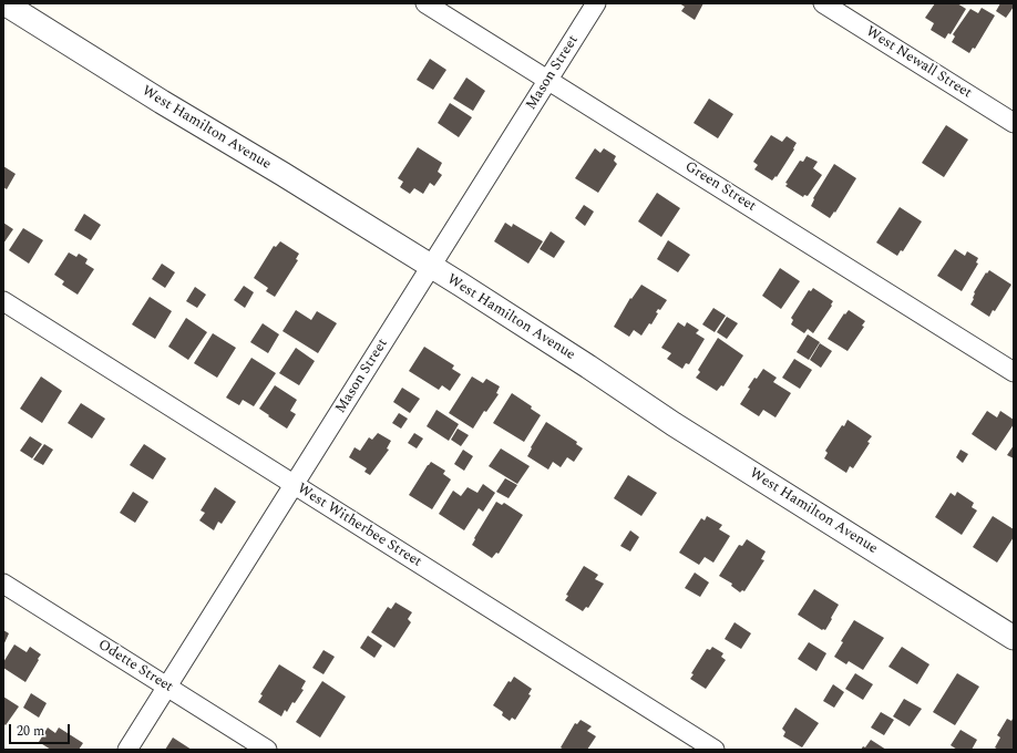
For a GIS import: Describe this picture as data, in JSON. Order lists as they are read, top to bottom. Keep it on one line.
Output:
{"streets":{"street":["West Newall Street","Mason Street","West Hamilton Avenue","Green Street","West Witherbee Street","Odette Street"]},"crossings":[["Mason Street","West Hamilton Avenue"],["Mason Street","Green Street"],["Mason Street","West Witherbee Street"],["Mason Street","Odette Street"]],"scale_bar":"20 m"}
